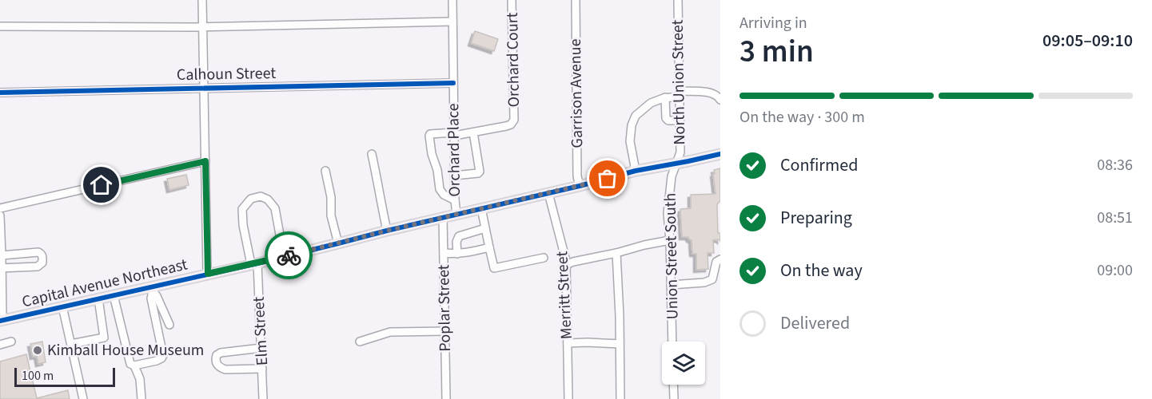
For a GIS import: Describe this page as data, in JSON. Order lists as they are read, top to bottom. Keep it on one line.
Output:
{"streets":{"main road":["Capital Avenue Northeast"],"street":["Orchard Court","Calhoun Street","North Union Street","Garrison Avenue","Orchard Place","Union Street South","Merritt Street","Poplar Street","Elm Street"]},"crossings":[["Calhoun Street","Orchard Place"],["North Union Street","Union Street South"],["North Union Street","Capital Avenue Northeast"],["Garrison Avenue","Capital Avenue Northeast"],["Orchard Place","Capital Avenue Northeast"],["Union Street South","Capital Avenue Northeast"],["Capital Avenue Northeast","Merritt Street"],["Capital Avenue Northeast","Poplar Street"],["Capital Avenue Northeast","Elm Street"]],"places":["Kimball House Museum"],"scale_bar":"100 m","page":{"heading":["3 min","Arriving in","09:05–09:10"],"bar":"On the way · 300 m","list":[["Confirmed","08:36"],["Preparing","08:51"],["On the way","09:00"],"Delivered"],"scale":"100 m"}}
